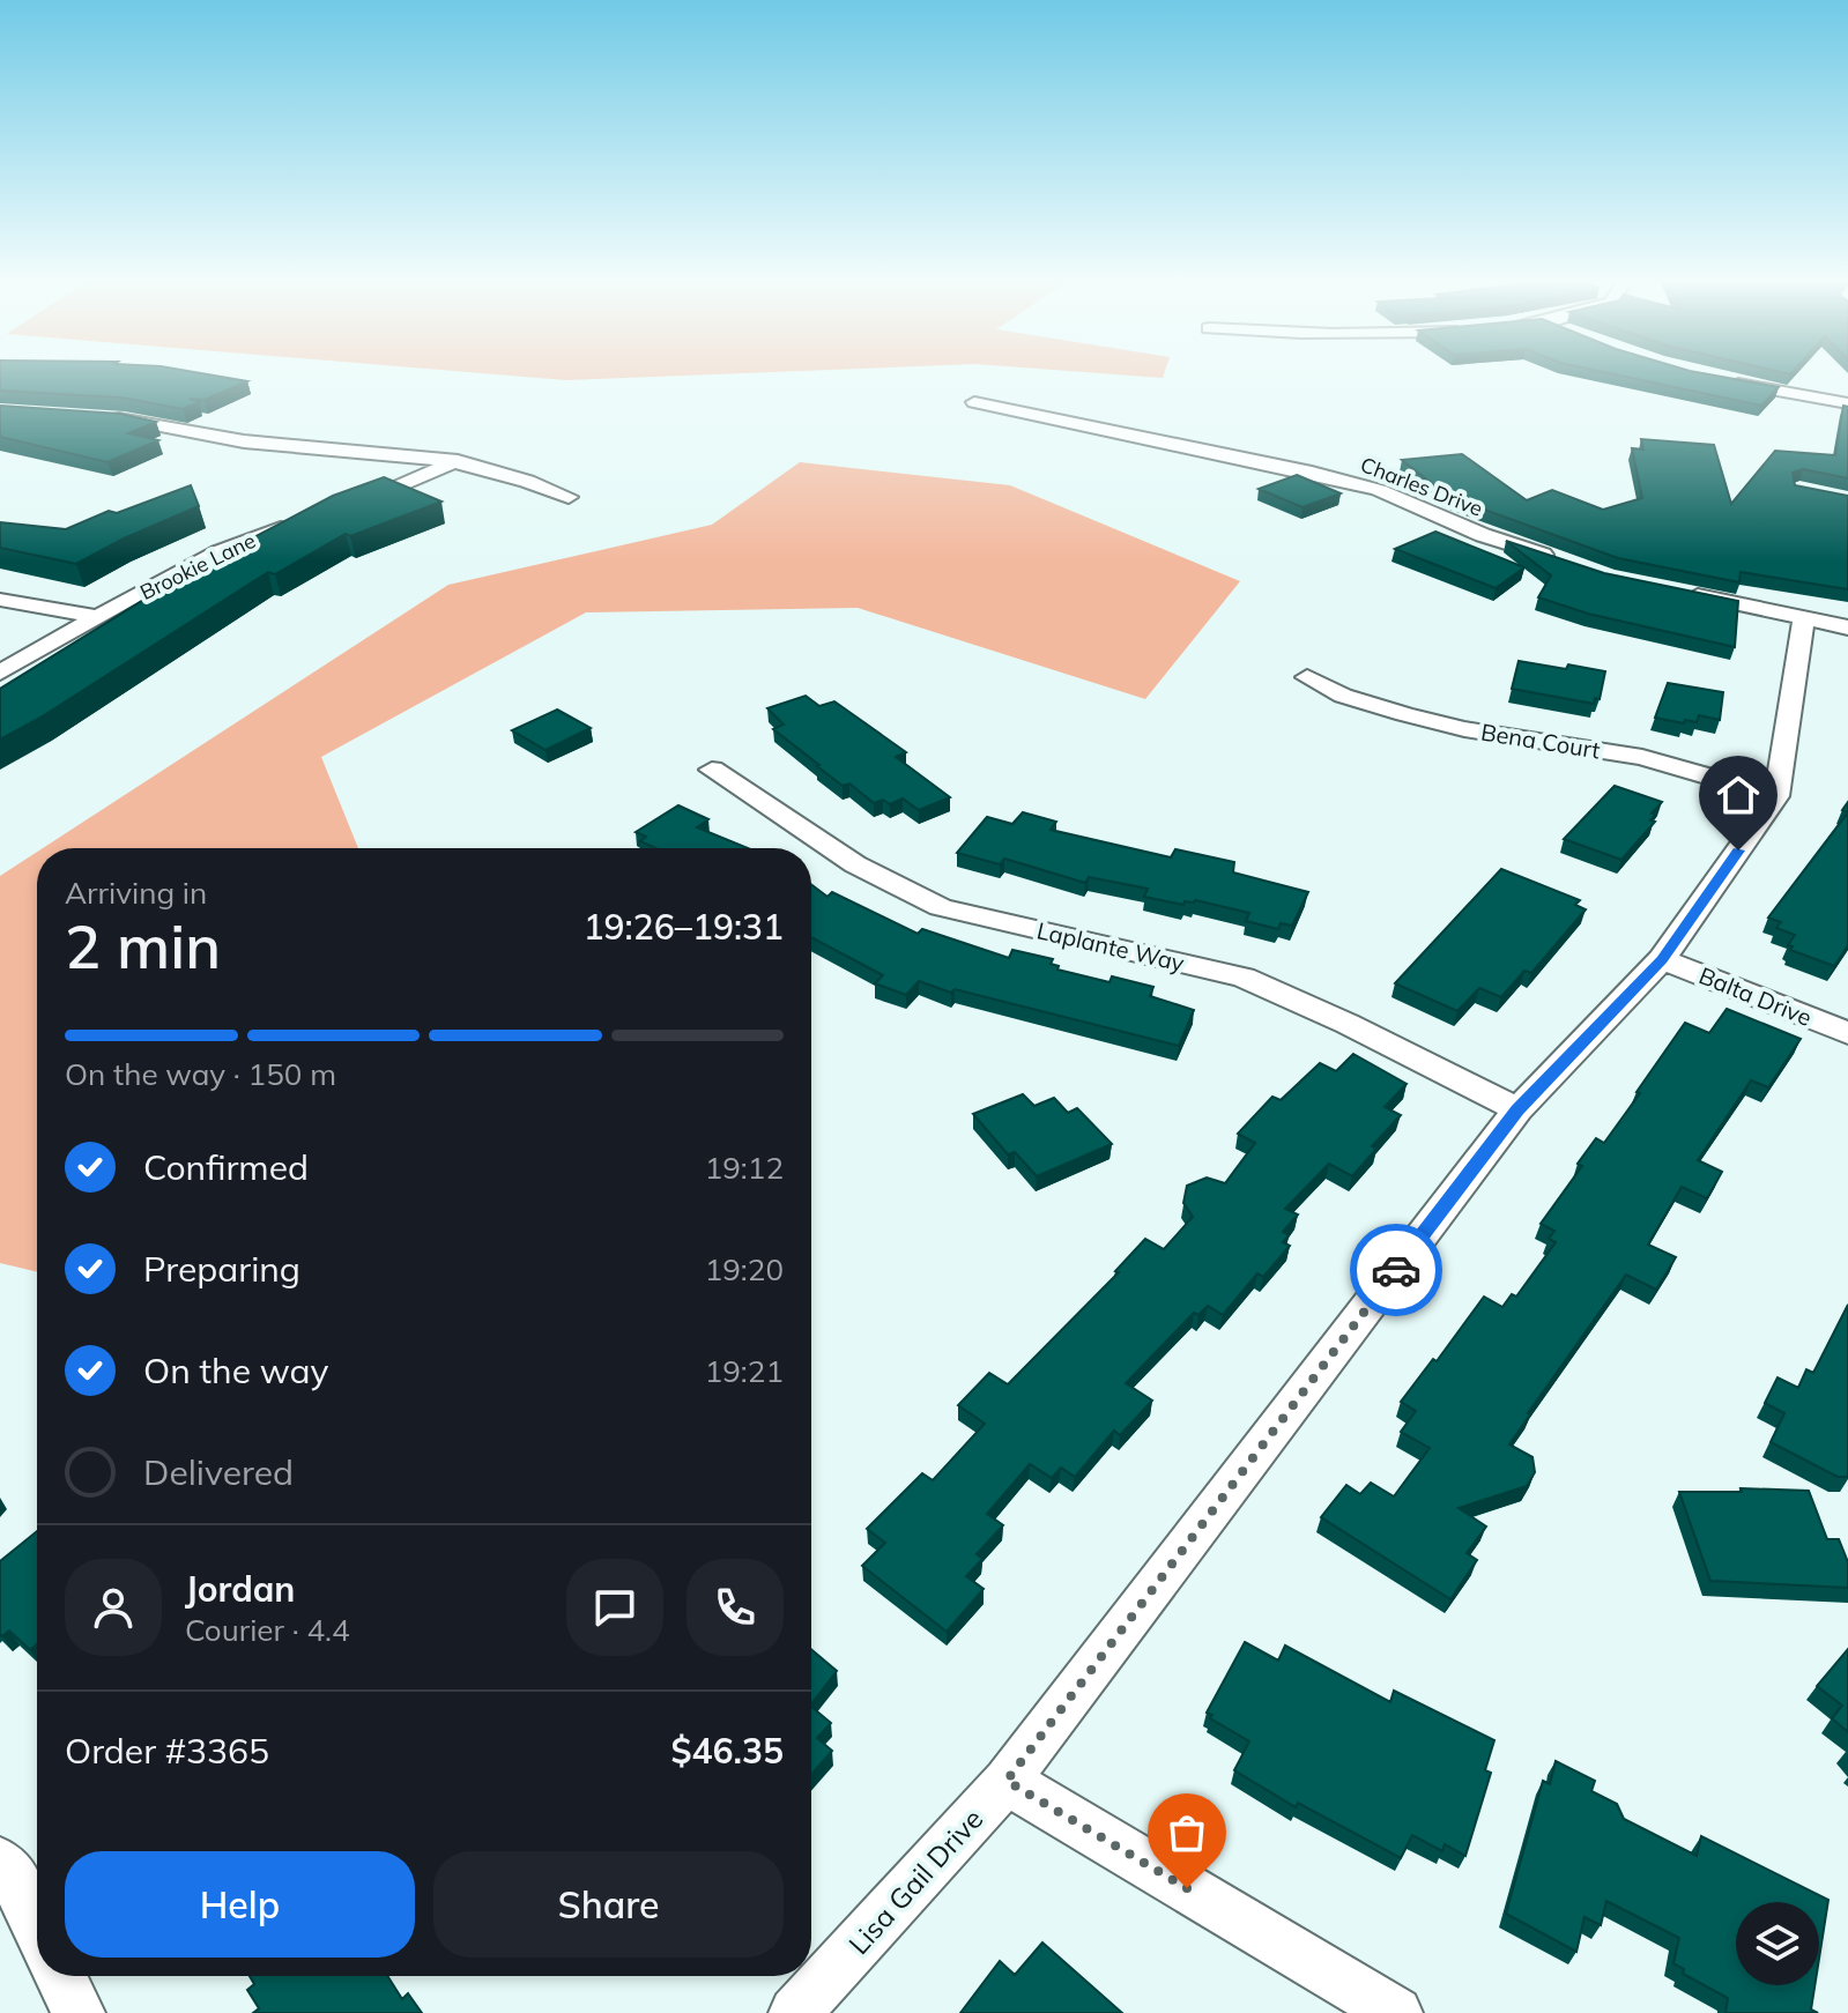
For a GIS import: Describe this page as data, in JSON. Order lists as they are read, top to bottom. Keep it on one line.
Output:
{"streets":{"street":["Charles Drive","Brookie Lane","Bena Court","Laplante Way","Balta Drive","Lisa Gail Drive"]},"crossings":[["Bena Court","Lisa Gail Drive"],["Laplante Way","Lisa Gail Drive"],["Balta Drive","Lisa Gail Drive"]],"page":{"heading":["2 min","Arriving in","19:26–19:31"],"panel":["Jordan","Courier · 4.4","Order #3365","$46.35"],"bar":"On the way · 150 m","list":[["Confirmed","19:12"],["Preparing","19:20"],["On the way","19:21"],"Delivered"],"buttons":["Help","Share"]}}
